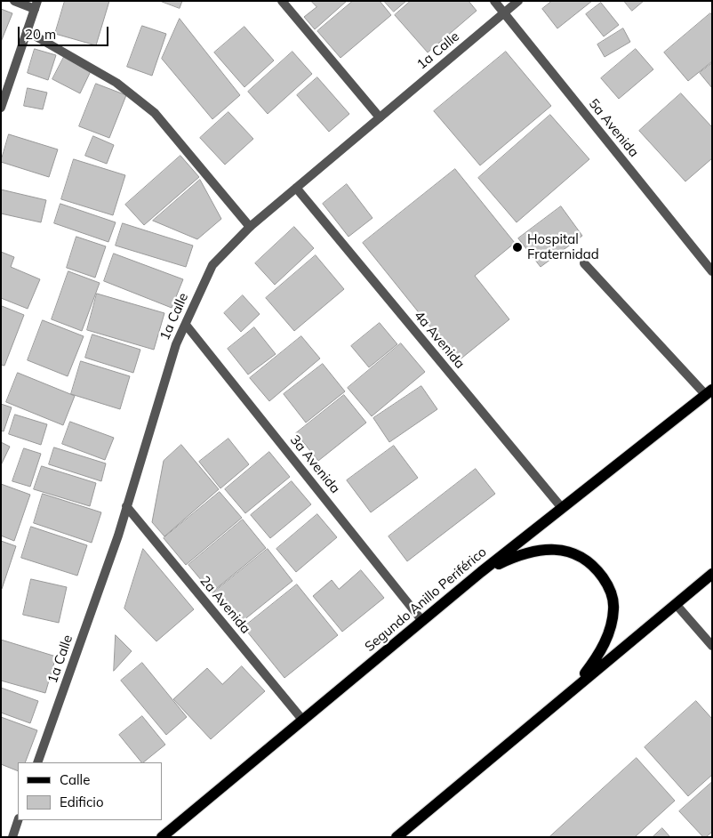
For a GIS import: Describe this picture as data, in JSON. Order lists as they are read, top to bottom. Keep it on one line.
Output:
{"streets":{"main road":["Segundo Anillo Periférico"],"street":["1a Calle","5a Avenida","4a Avenida","3a Avenida","2a Avenida"]},"crossings":[["1a Calle","5a Avenida"],["1a Calle","4a Avenida"],["1a Calle","3a Avenida"],["1a Calle","2a Avenida"],["4a Avenida","Segundo Anillo Periférico"],["3a Avenida","Segundo Anillo Periférico"],["Segundo Anillo Periférico","2a Avenida"]],"places":["Hospital Fraternidad"],"legend":["Calle","Edificio"],"scale_bar":"20 m"}
